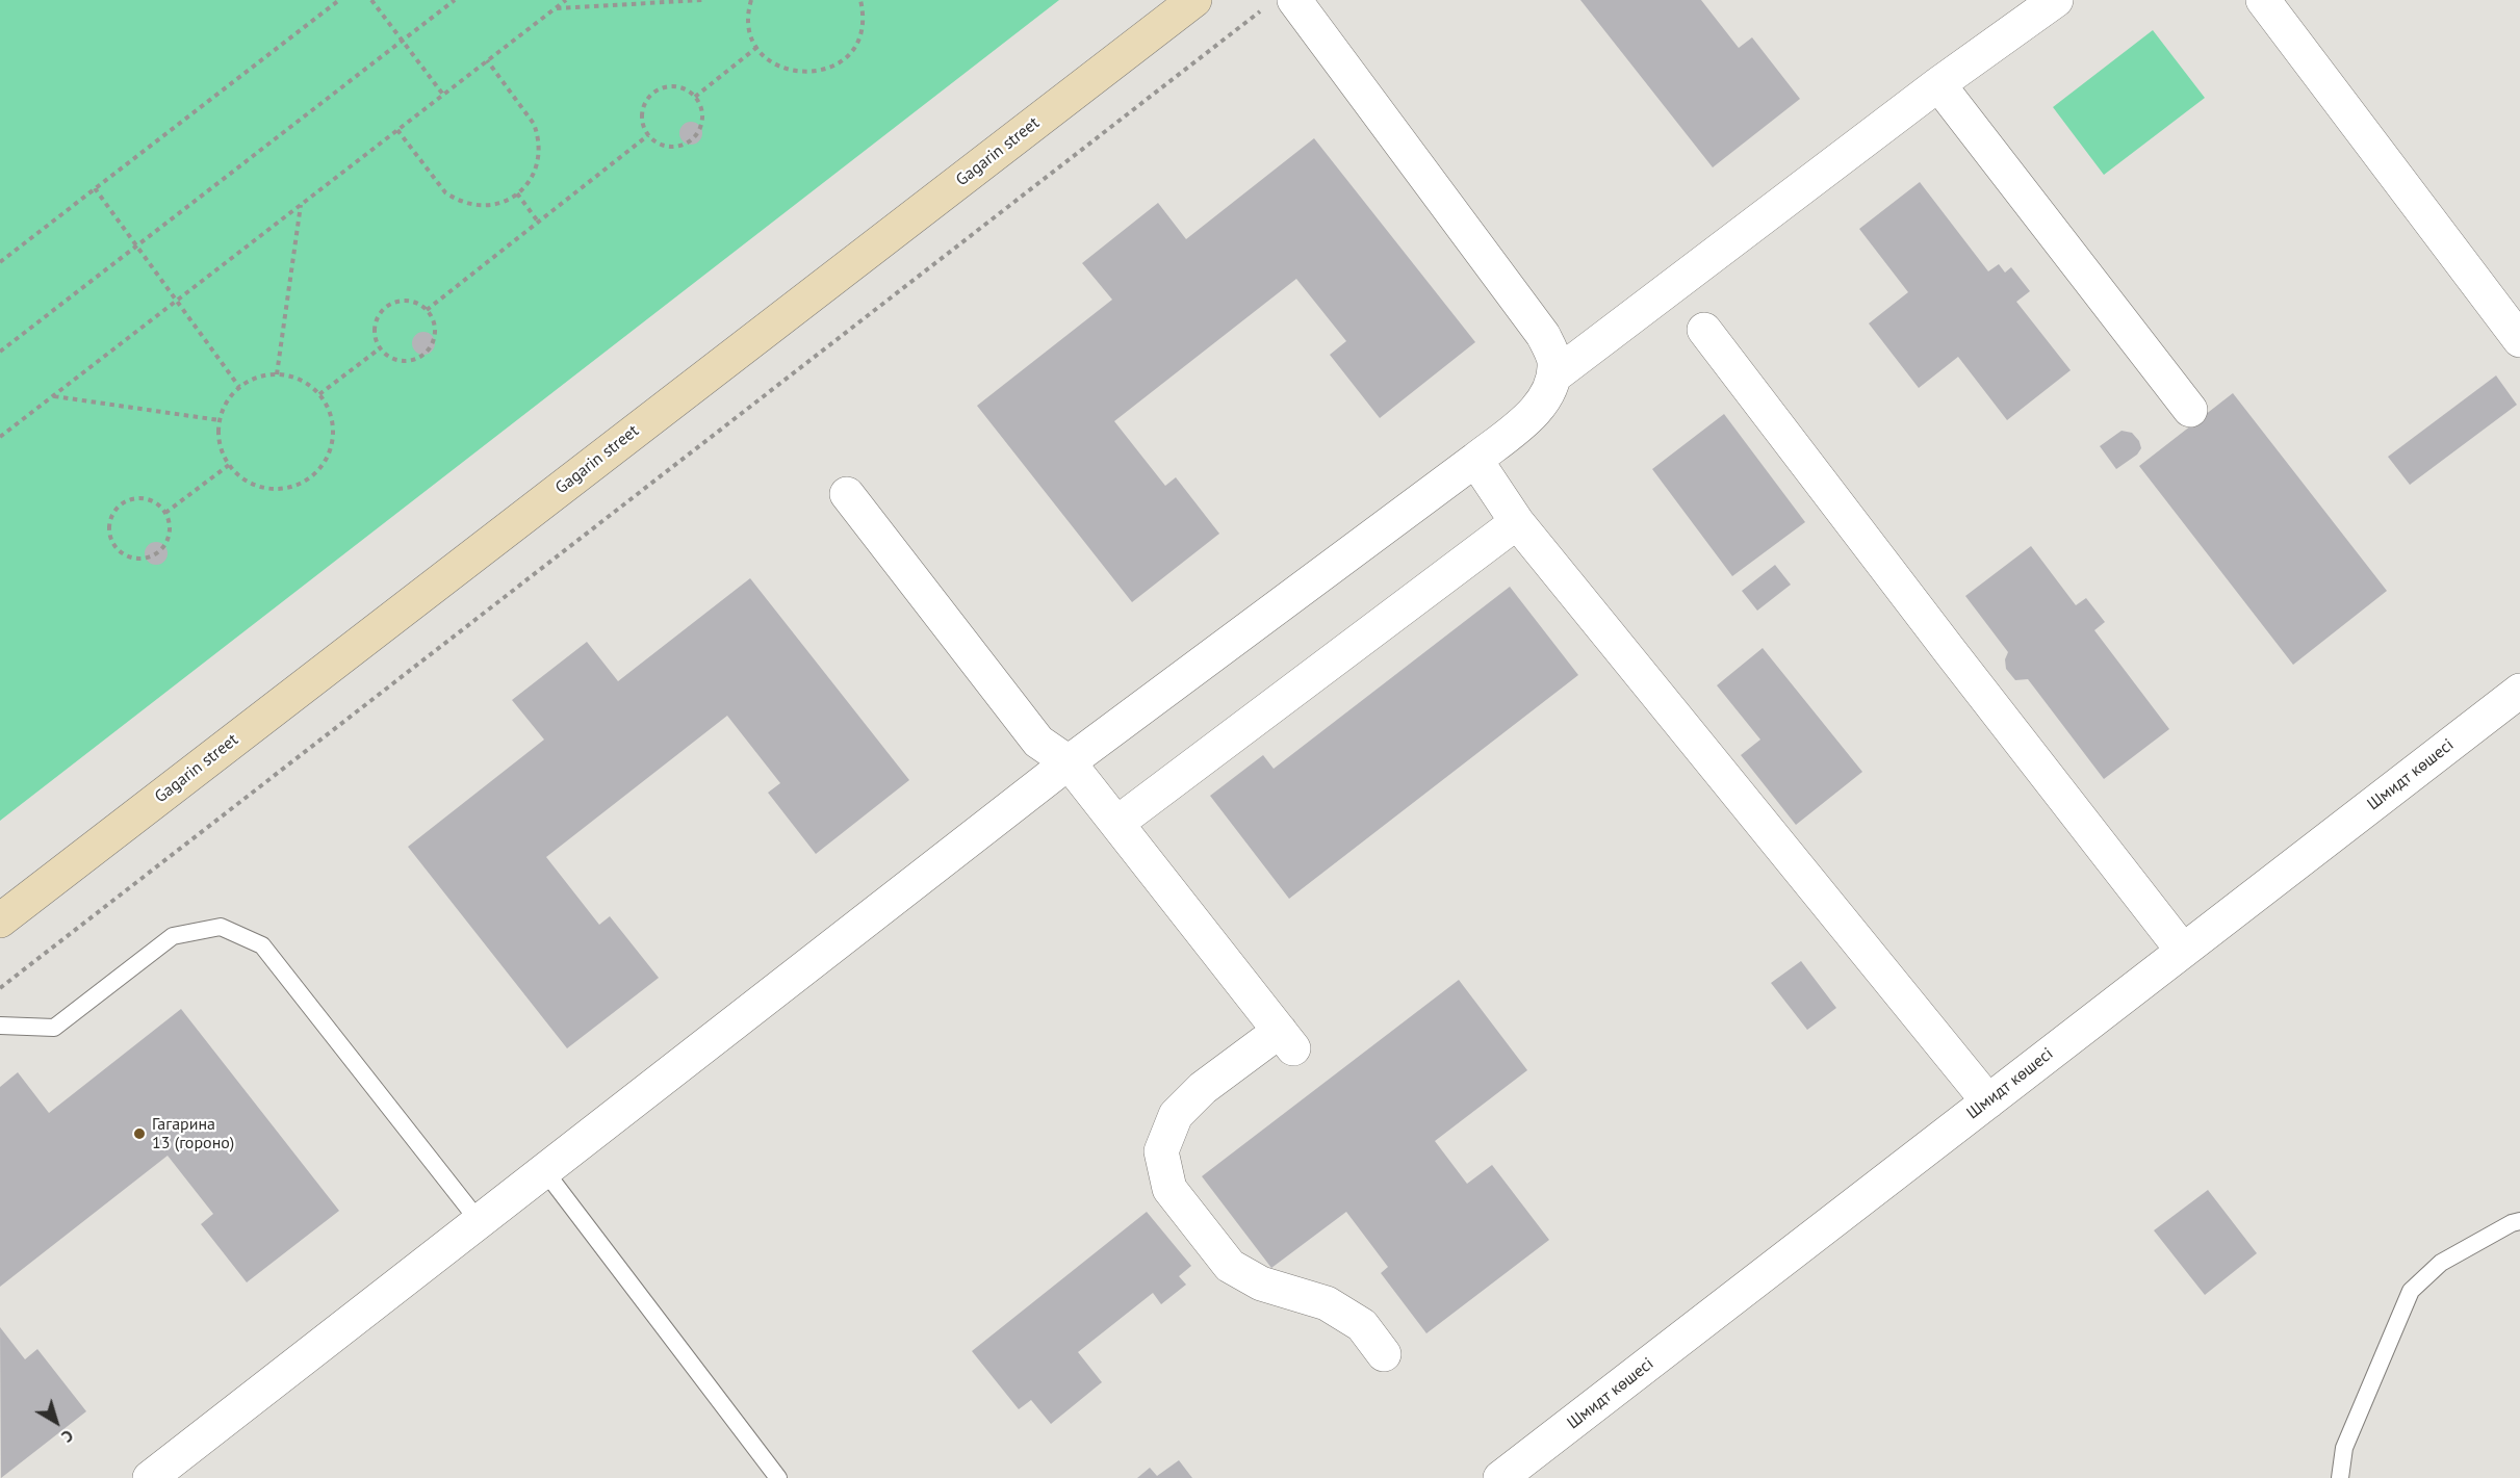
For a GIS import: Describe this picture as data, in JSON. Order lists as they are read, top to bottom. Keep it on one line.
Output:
{"streets":{"main road":["Gagarin street"],"street":["Шмидт көшесі"]},"places":["Гагарина 13 (гороно)"],"north":"bottom right"}
